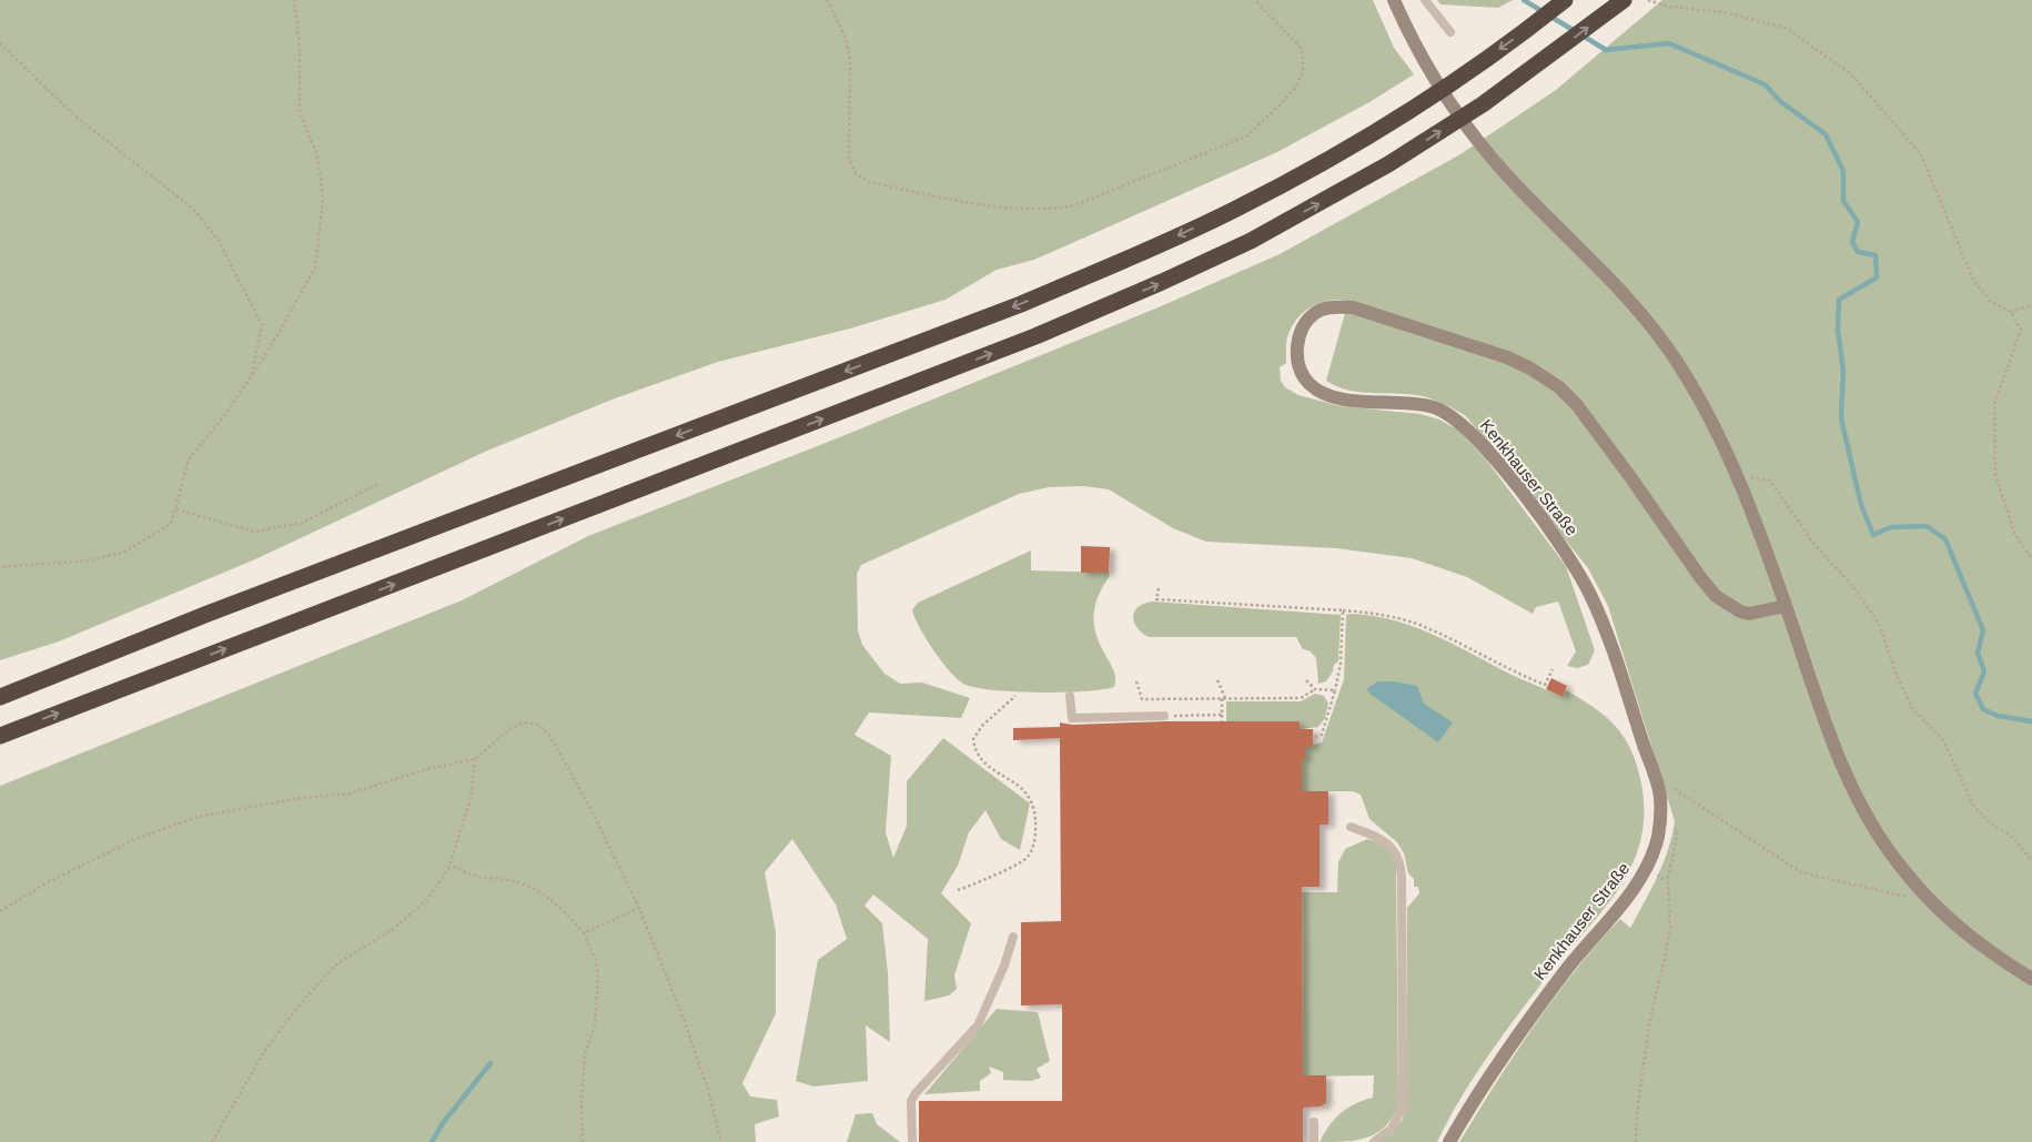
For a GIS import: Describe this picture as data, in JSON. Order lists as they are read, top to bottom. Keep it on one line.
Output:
{"streets":{"street":["Kenkhauser Straße"]}}
